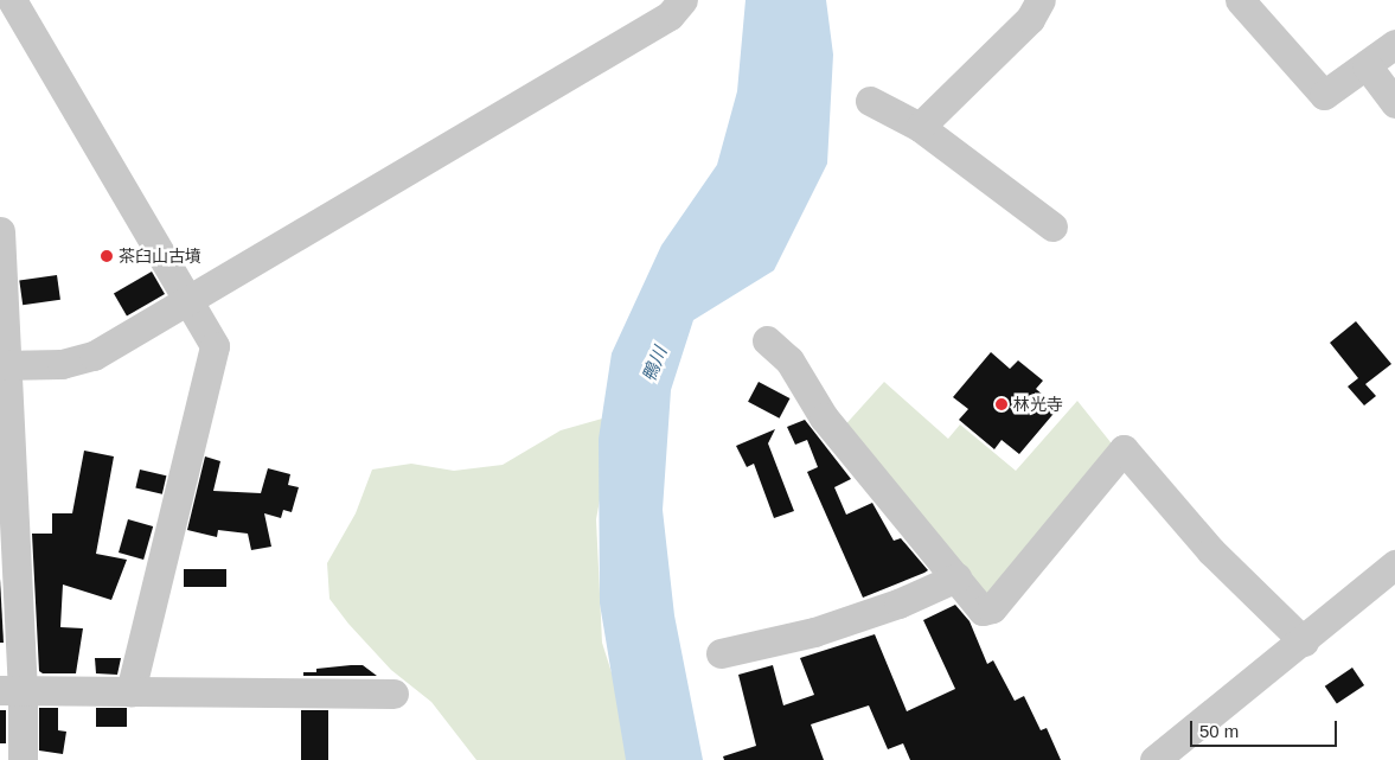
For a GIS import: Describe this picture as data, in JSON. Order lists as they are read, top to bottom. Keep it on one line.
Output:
{"water":["鴨川"],"places":["茶臼山古墳","林光寺"],"scale_bar":"50 m"}
